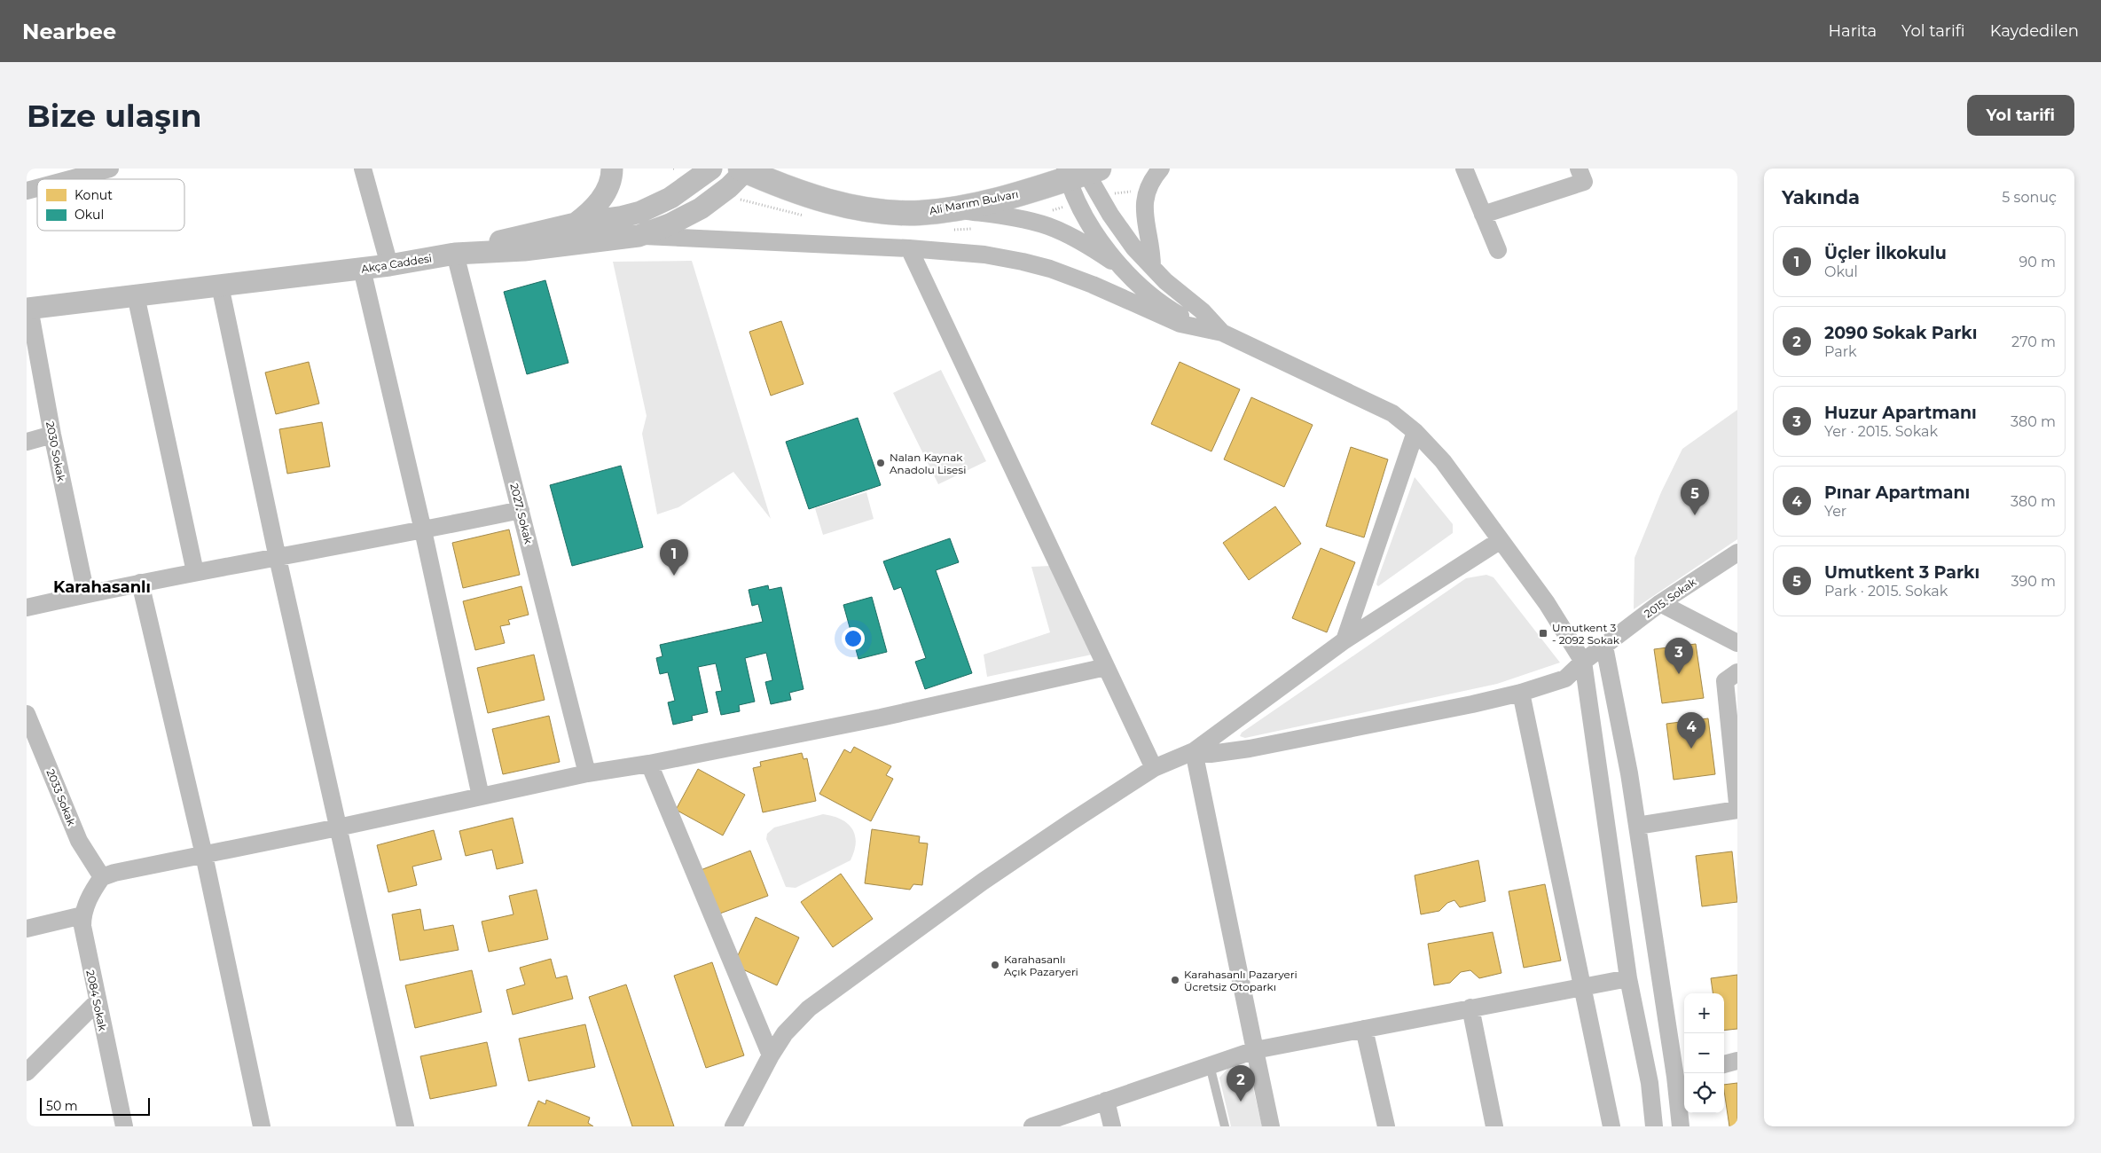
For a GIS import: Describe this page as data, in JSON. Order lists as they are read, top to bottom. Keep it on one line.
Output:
{"streets":{"main road":["Ali Marım Bulvarı"],"street":["Akça Caddesi","2030 Sokak","2027. Sokak","2015. Sokak","2033 Sokak","2084 Sokak"]},"crossings":[["Ali Marım Bulvarı","Akça Caddesi"],["Akça Caddesi","2030 Sokak"],["Akça Caddesi","2027. Sokak"],["2033 Sokak","2084 Sokak"]],"districts":["Karahasanlı"],"places":{"other":["Nalan Kaynak Anadolu Lisesi","Karahasanlı Açık Pazaryeri","Karahasanlı Pazaryeri Ücretsiz Otoparkı"],"transit":["Umutkent 3 - 2092 Sokak"]},"legend":["Konut","Okul"],"scale_bar":"50 m","page":{"header":"Nearbee","nav":["Harita","Yol tarifi","Kaydedilen"],"buttons":"Yol tarifi","title":"Bize ulaşın","heading":["Yakında","5 sonuç"],"list":[{"mark":"1","name":"Üçler İlkokulu","note":"Okul","value":"90 m"},{"mark":"2","name":"2090 Sokak Parkı","note":"Park","value":"270 m"},{"mark":"3","name":"Huzur Apartmanı","note":"Yer · 2015. Sokak","value":"380 m"},{"mark":"4","name":"Pınar Apartmanı","note":"Yer","value":"380 m"},{"mark":"5","name":"Umutkent 3 Parkı","note":"Park · 2015. Sokak","value":"390 m"}],"pins":["5","1","3","4","2"],"map_buttons":["+","−"],"scale":"50 m"}}
